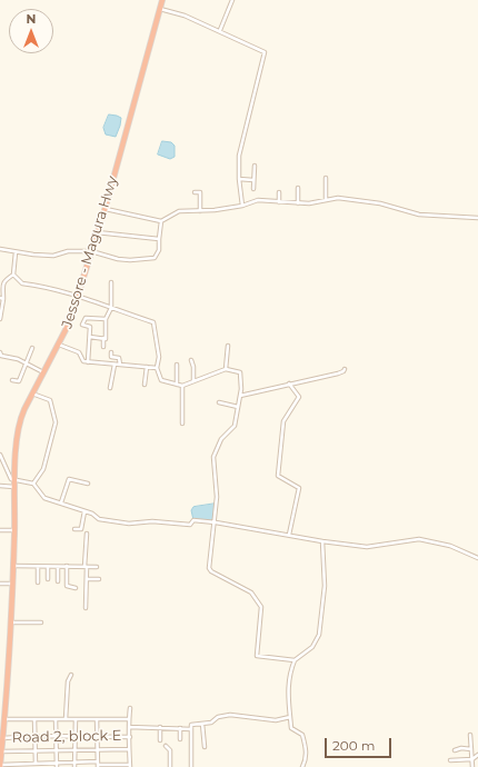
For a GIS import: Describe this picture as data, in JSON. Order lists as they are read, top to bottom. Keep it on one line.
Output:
{"streets":{"highway":["Jessore - Magura Hwy"],"street":["Road 2, block E"]},"crossings":[["Jessore - Magura Hwy","Road 2, block E"]],"scale_bar":"200 m","north":"top"}
